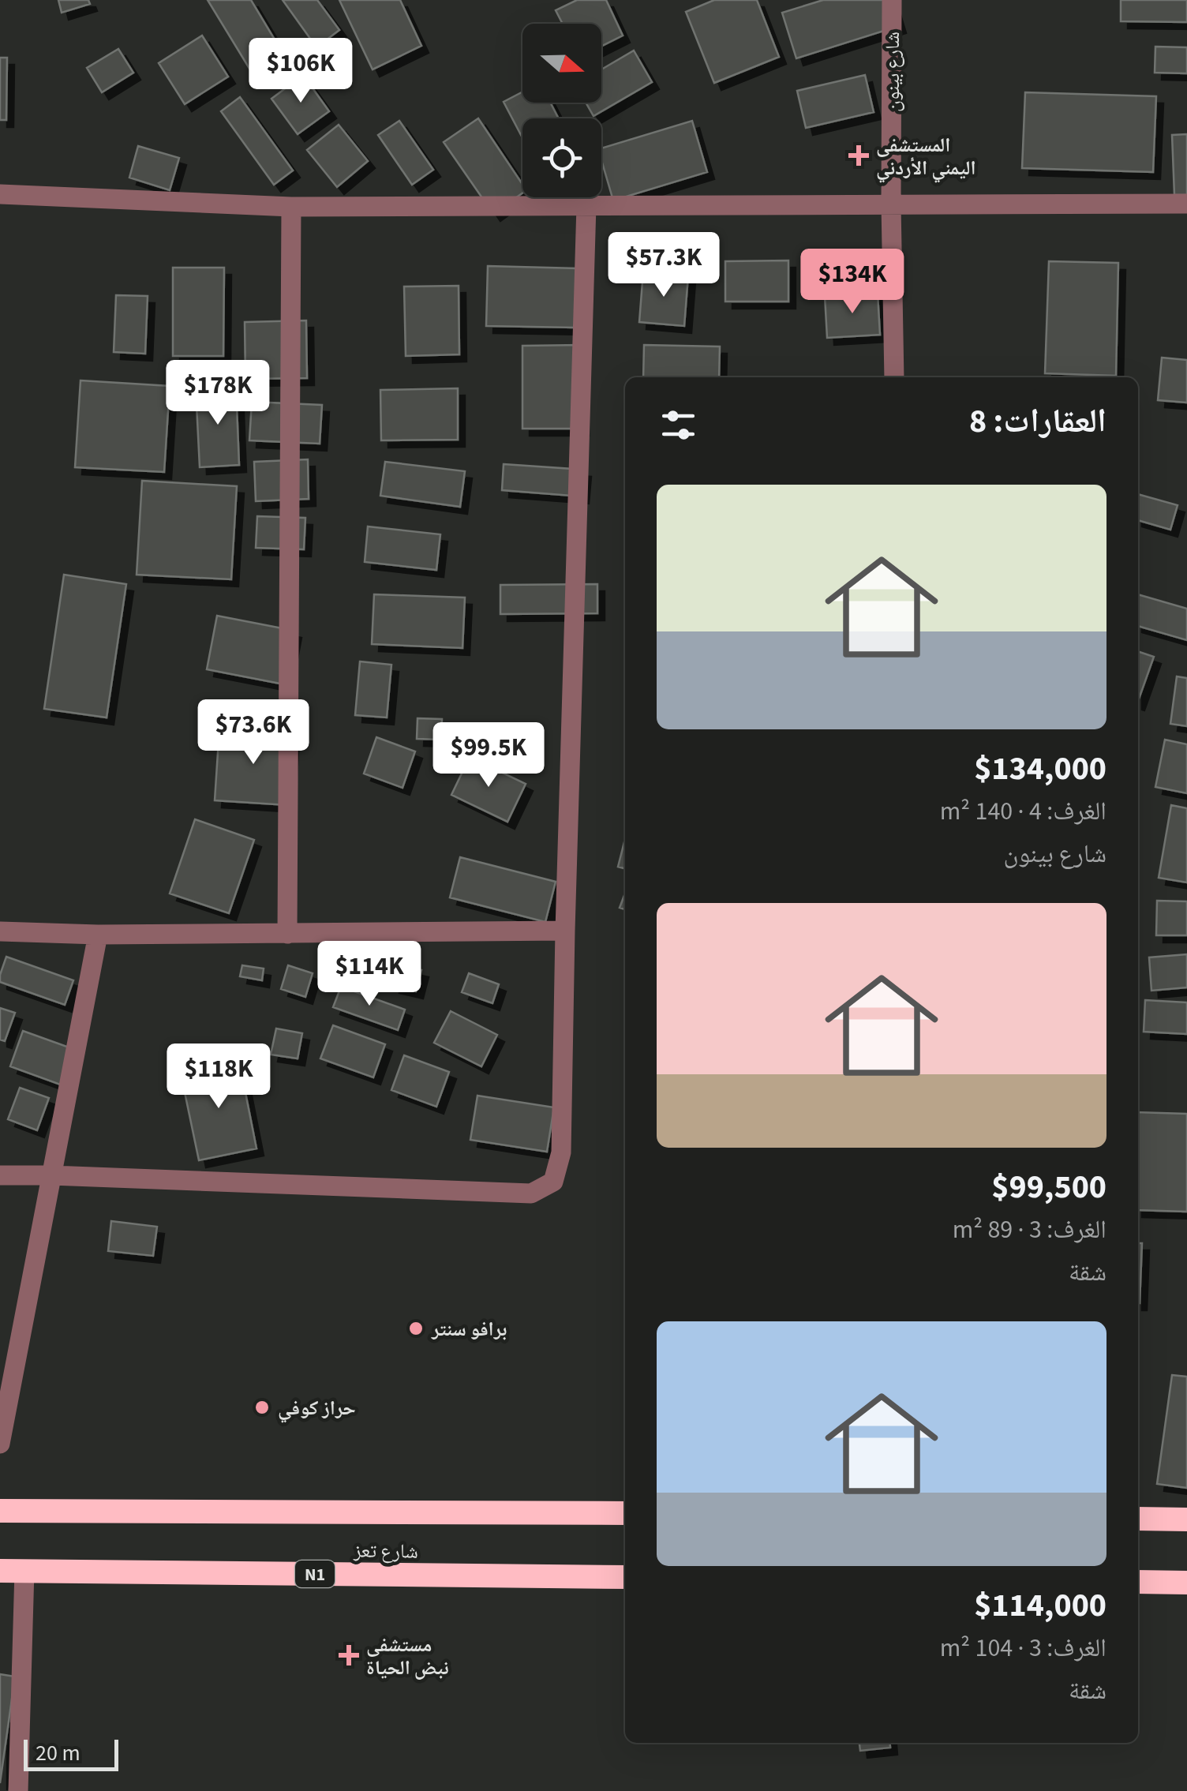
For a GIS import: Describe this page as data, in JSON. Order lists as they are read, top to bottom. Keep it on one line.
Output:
{"streets":{"highway":["شارع تعز","N1"],"street":["شارع بينون"]},"places":{"health":["المستشفى اليمني الأردني","مستشفى نبض الحياة"],"other":["برافو سنتر","حراز كوفي"]},"scale_bar":"20 m","north":"right","page":{"price":["$106K","$57.3K","$134K","$178K","$73.6K","$99.5K","$114K","$118K"],"heading":"العقارات: 8","list":[{"name":"$134,000","note":"الغرف: 4 · 140 m² · شارع بينون"},{"name":"$99,500","note":"الغرف: 3 · 89 m² · شقة"},{"name":"$114,000","note":"الغرف: 3 · 104 m² · شقة"}],"scale":"20 m"}}
